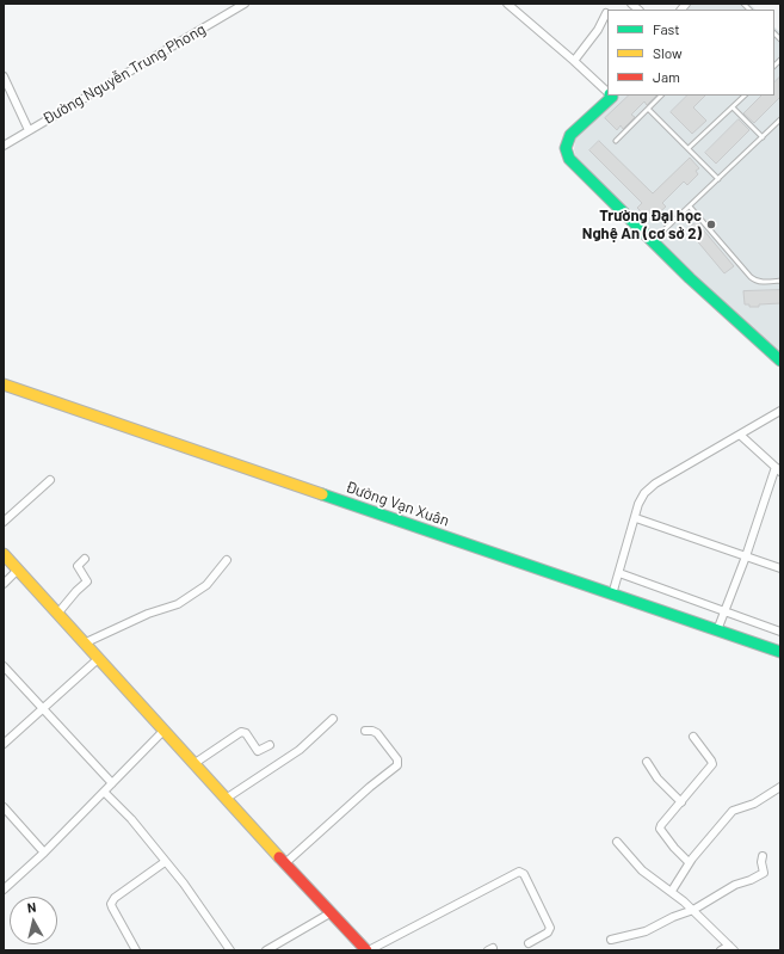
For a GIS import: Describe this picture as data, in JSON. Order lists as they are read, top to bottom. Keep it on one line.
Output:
{"streets":{"street":["Đường Nguyễn Trung Phong","Đường Vạn Xuân"]},"places":["Trường Đại học Nghệ An (cơ sở 2)"],"legend":["Fast","Slow","Jam"],"north":"top"}
